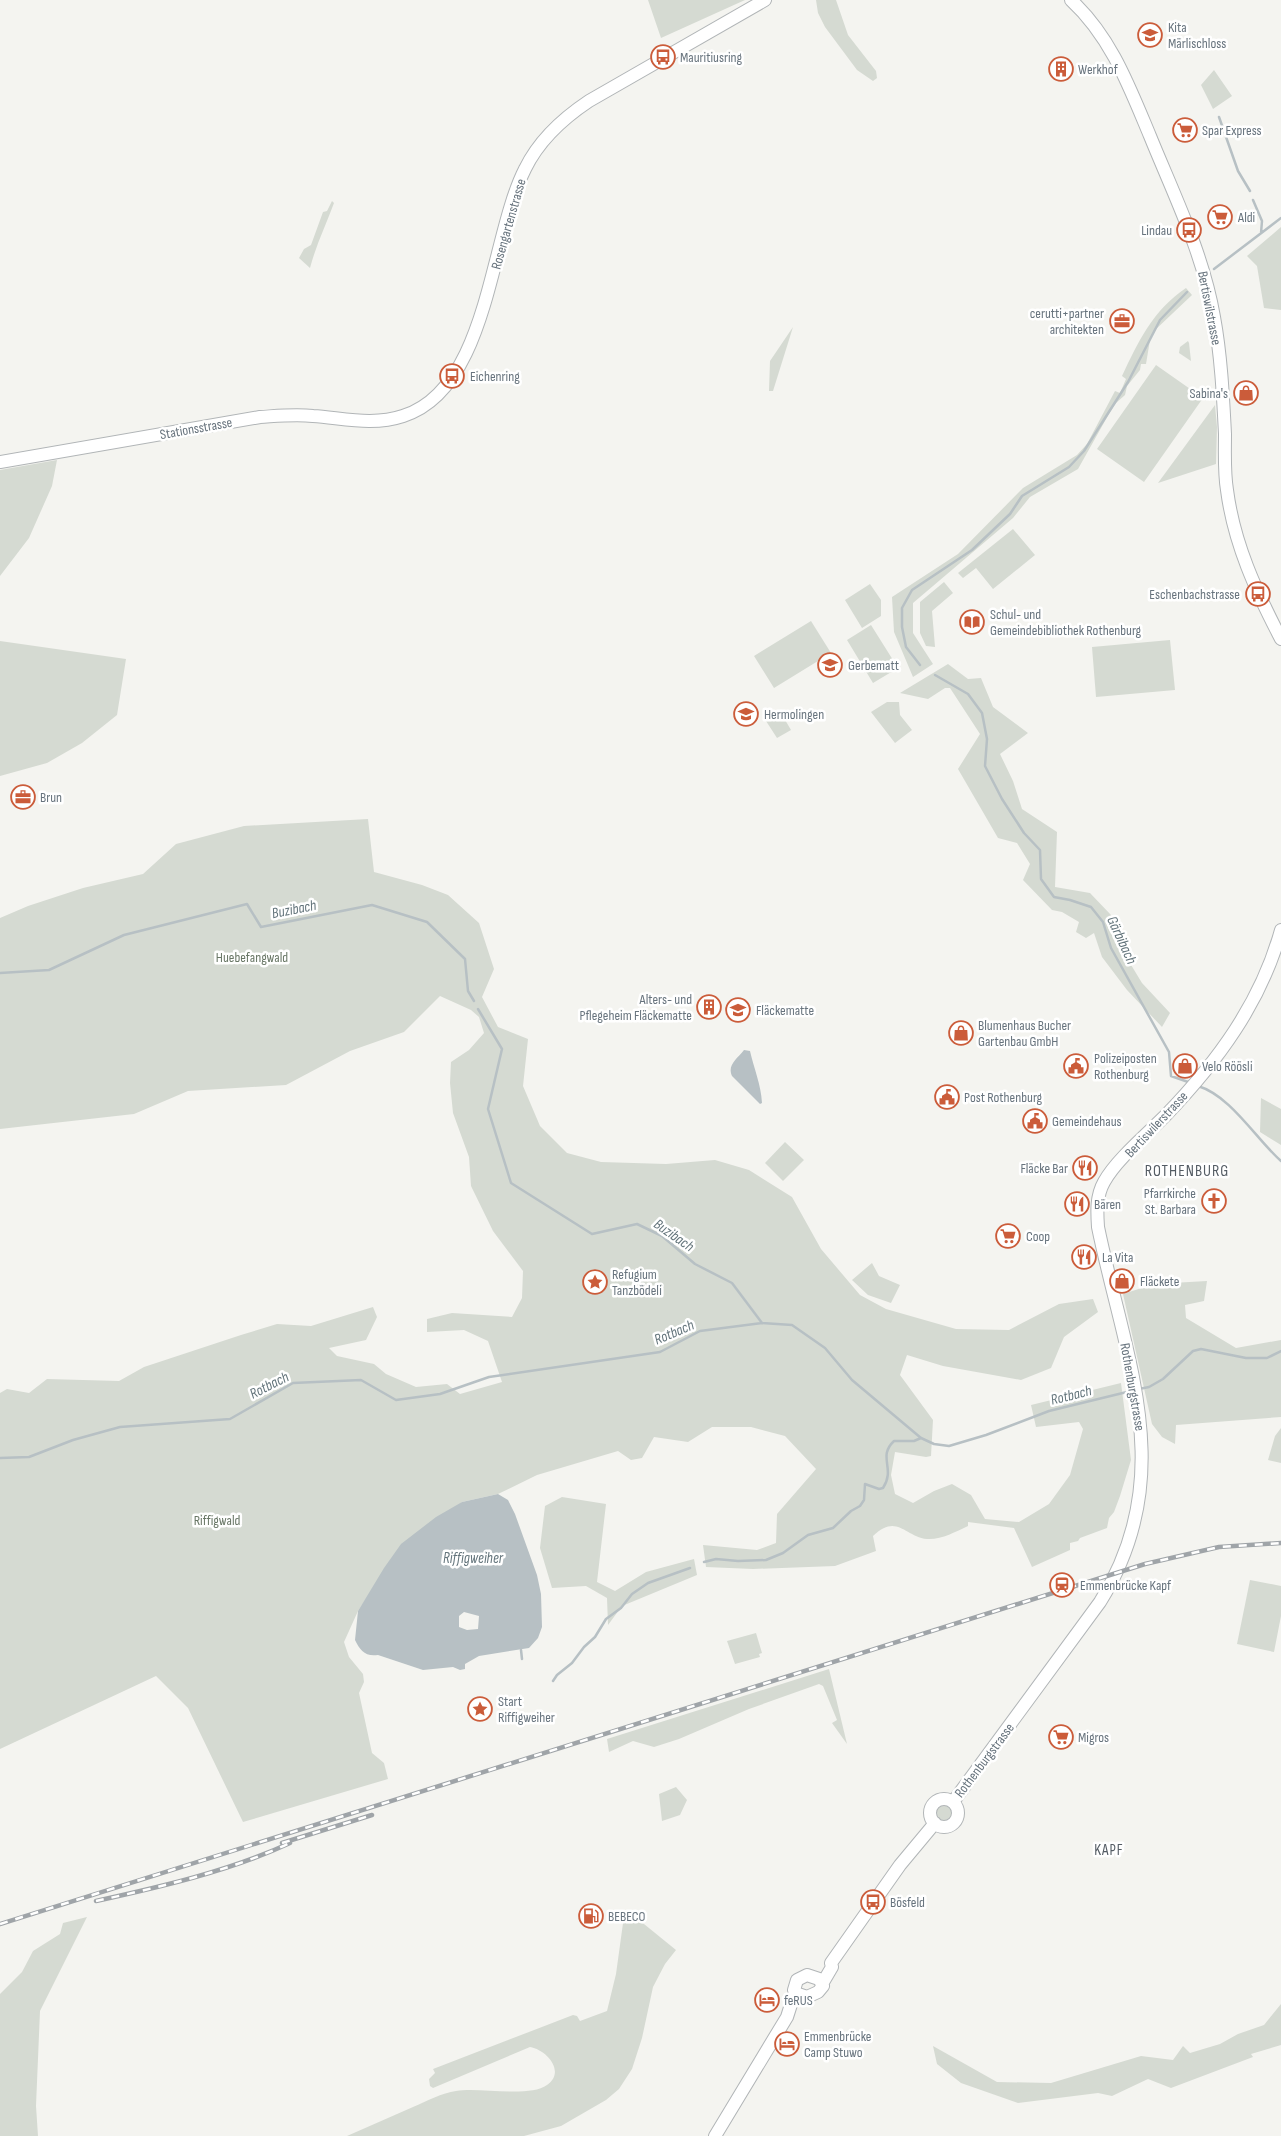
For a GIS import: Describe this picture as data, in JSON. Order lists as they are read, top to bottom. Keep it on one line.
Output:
{"streets":{"main road":["Rosengartenstrasse","Bertiswilstrasse","Stationsstrasse","Bertiswilerstrasse","Rothenburgstrasse"]},"crossings":[["Rosengartenstrasse","Stationsstrasse"],["Bertiswilerstrasse","Rothenburgstrasse"]],"districts":["ROTHENBURG","KAPF"],"water":["Buzibach","Gärbibach","Rotbach","Riffigweiher"],"parks":["Huebefangwald","Riffigwald"],"places":{"school or university":["Kita Märlischloss","Gerbematt","Hermolingen","Fläckematte"],"bus stop":["Mauritiusring","Lindau","Eichenring","Eschenbachstrasse","Bösfeld"],"building":["Werkhof","Alters- und Pflegeheim Fläckematte"],"supermarket":["Spar Express","Aldi","Coop","Migros"],"office":["cerutti+partner architekten","Brun"],"shop":["Sabina's","Blumenhaus Bucher Gartenbau GmbH","Velo Röösli","Fläckete"],"library":["Schul- und Gemeindebibliothek Rothenburg"],"public building":["Polizeiposten Rothenburg","Post Rothenburg","Gemeindehaus"],"restaurant":["Fläcke Bar","Bären","La Vita"],"church":["Pfarrkirche St. Barbara"],"place":["Refugium Tanzbödeli","Start Riffigweiher"],"station":["Emmenbrücke Kapf"],"fuel station":["BEBECO"],"hotel":["feRUS","Emmenbrücke Camp Stuwo"]}}
